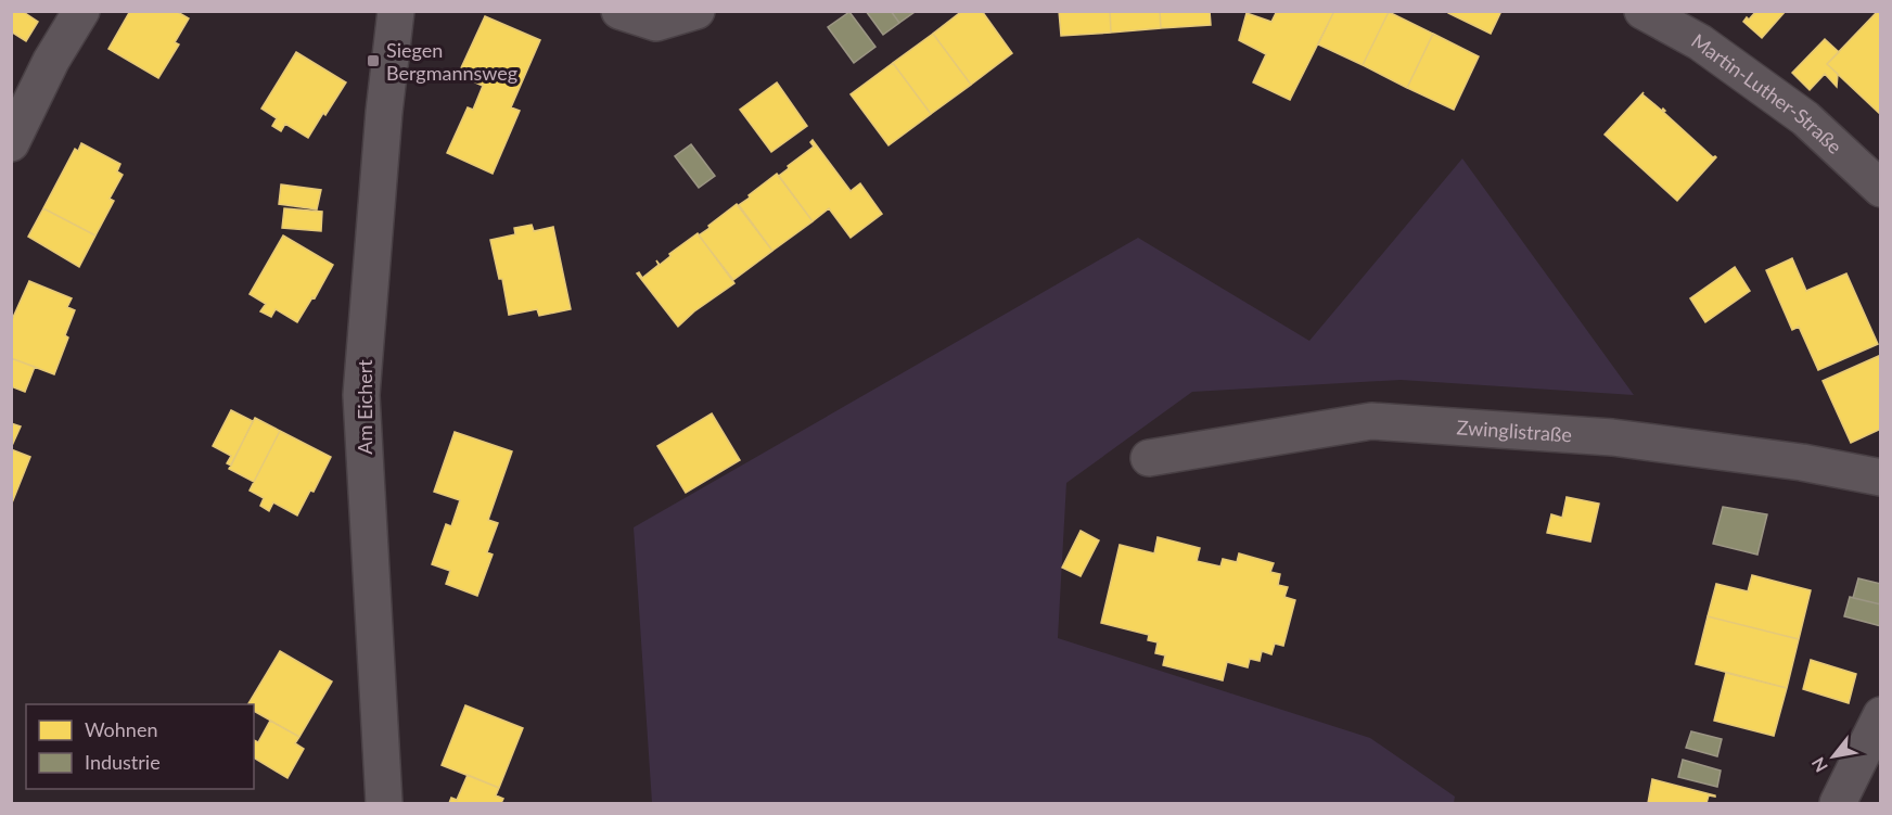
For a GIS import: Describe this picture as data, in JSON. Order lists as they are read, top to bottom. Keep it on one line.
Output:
{"streets":{"street":["Martin-Luther-Straße","Am Eichert","Zwinglistraße"]},"places":{"transit":["Siegen Bergmannsweg"]},"legend":["Wohnen","Industrie"],"north":"bottom left"}
